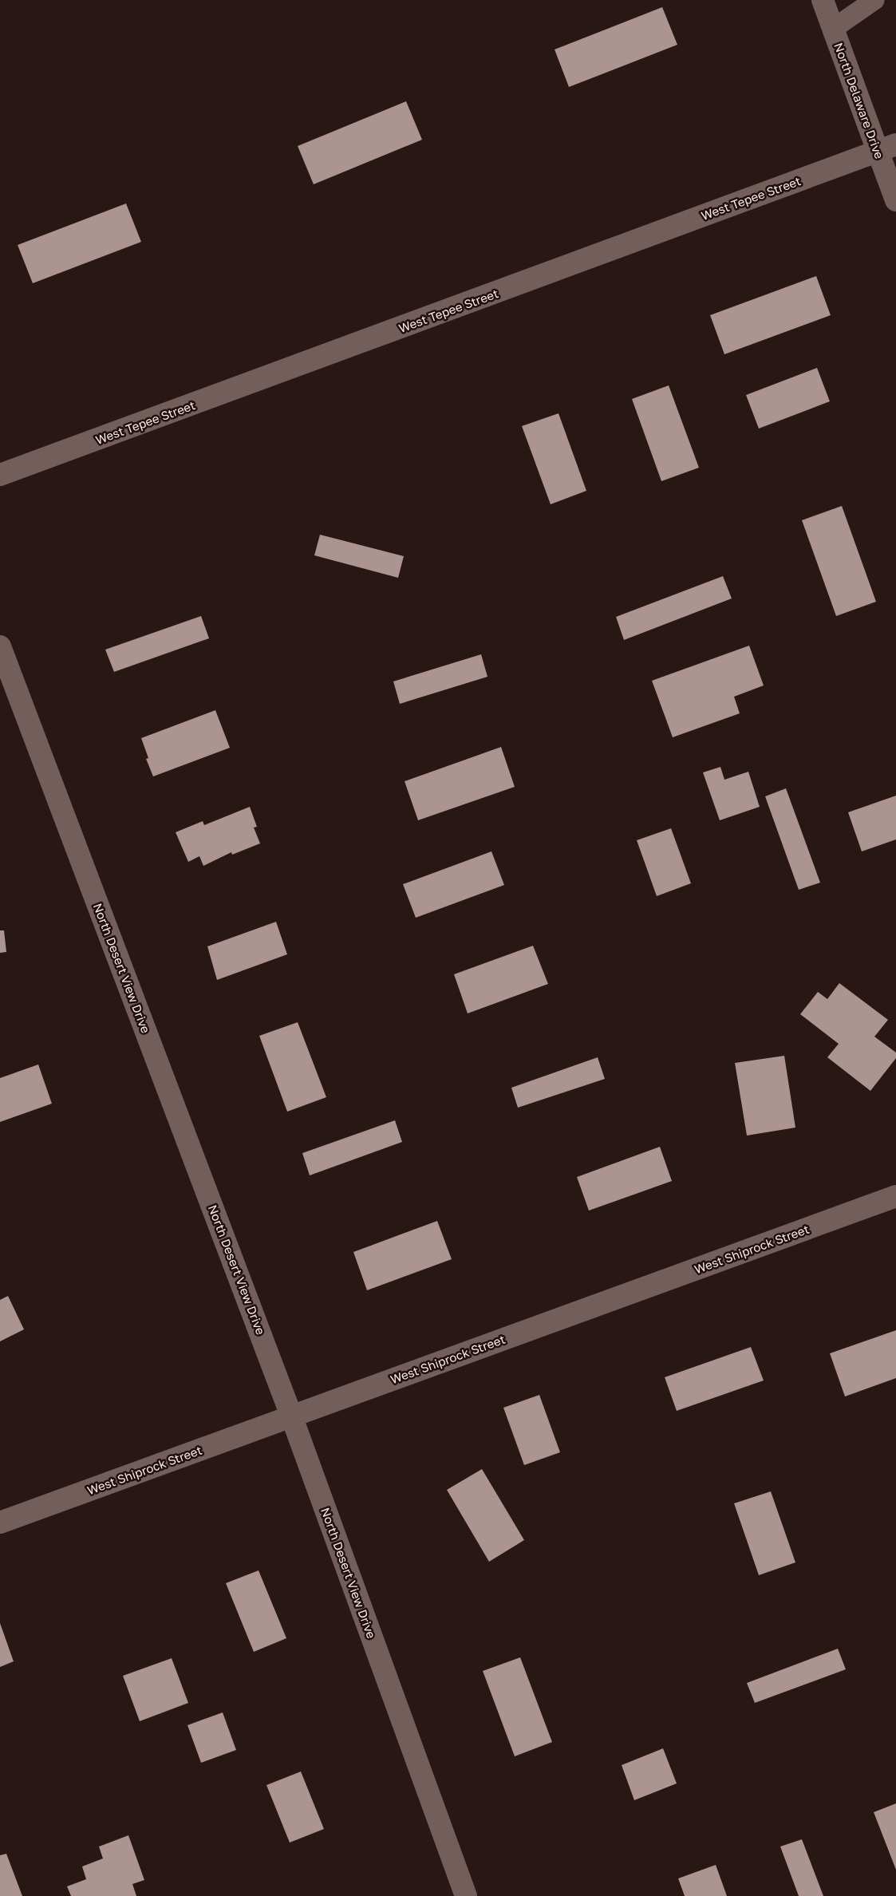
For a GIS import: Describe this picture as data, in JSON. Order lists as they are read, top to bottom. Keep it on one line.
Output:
{"streets":{"street":["North Delaware Drive","West Tepee Street","North Desert View Drive","West Shiprock Street"]},"crossings":[["North Delaware Drive","West Tepee Street"],["North Desert View Drive","West Shiprock Street"]]}
